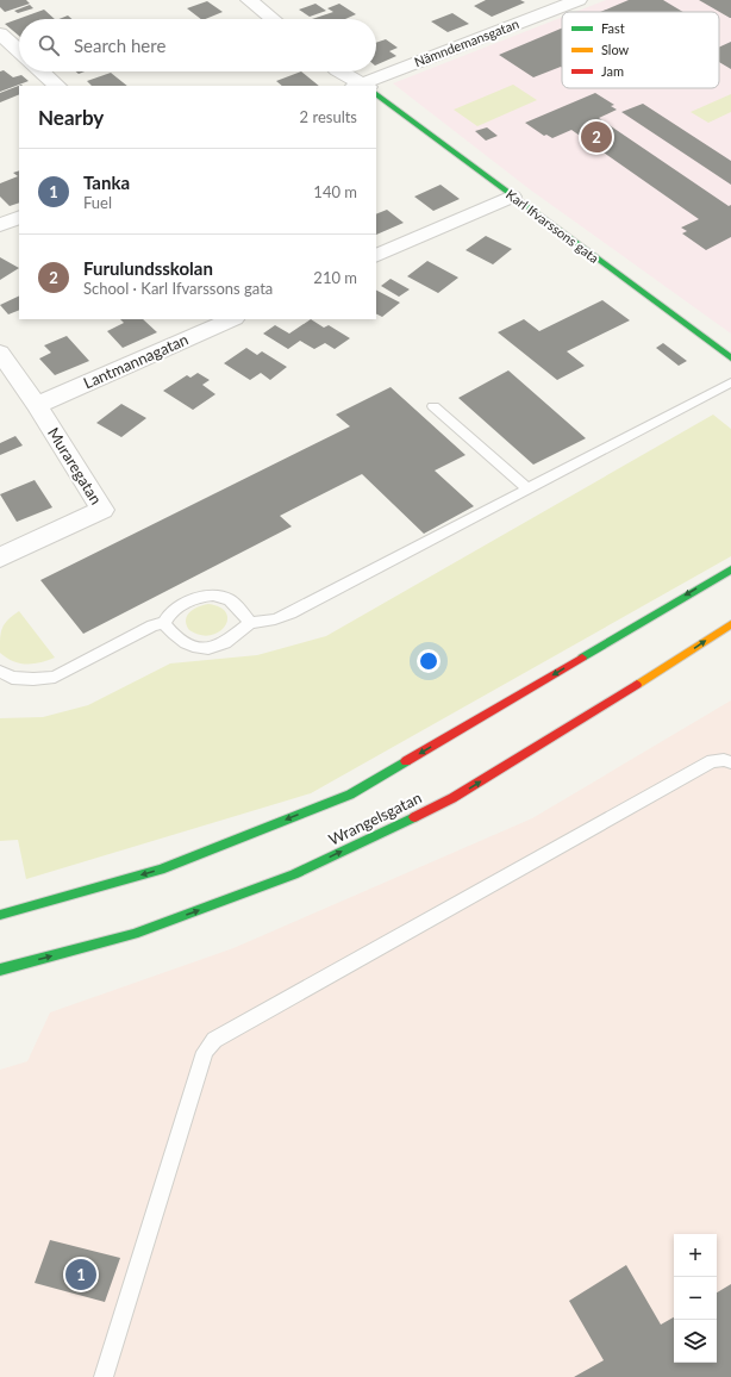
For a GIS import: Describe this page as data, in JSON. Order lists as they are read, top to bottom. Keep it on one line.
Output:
{"streets":{"main road":["Karl Ifvarssons gata","Wrangelsgatan"],"street":["Nämndemansgatan","Lantmannagatan","Muraregatan"]},"crossings":[["Lantmannagatan","Muraregatan"]],"legend":["Fast","Slow","Jam"],"page":{"search":"Search here","heading":["Nearby","2 results"],"pins":["2","1"],"list":[{"mark":"1","name":"Tanka","note":"Fuel","value":"140 m"},{"mark":"2","name":"Furulundsskolan","note":"School · Karl Ifvarssons gata","value":"210 m"}],"map_buttons":["+","−"]}}
